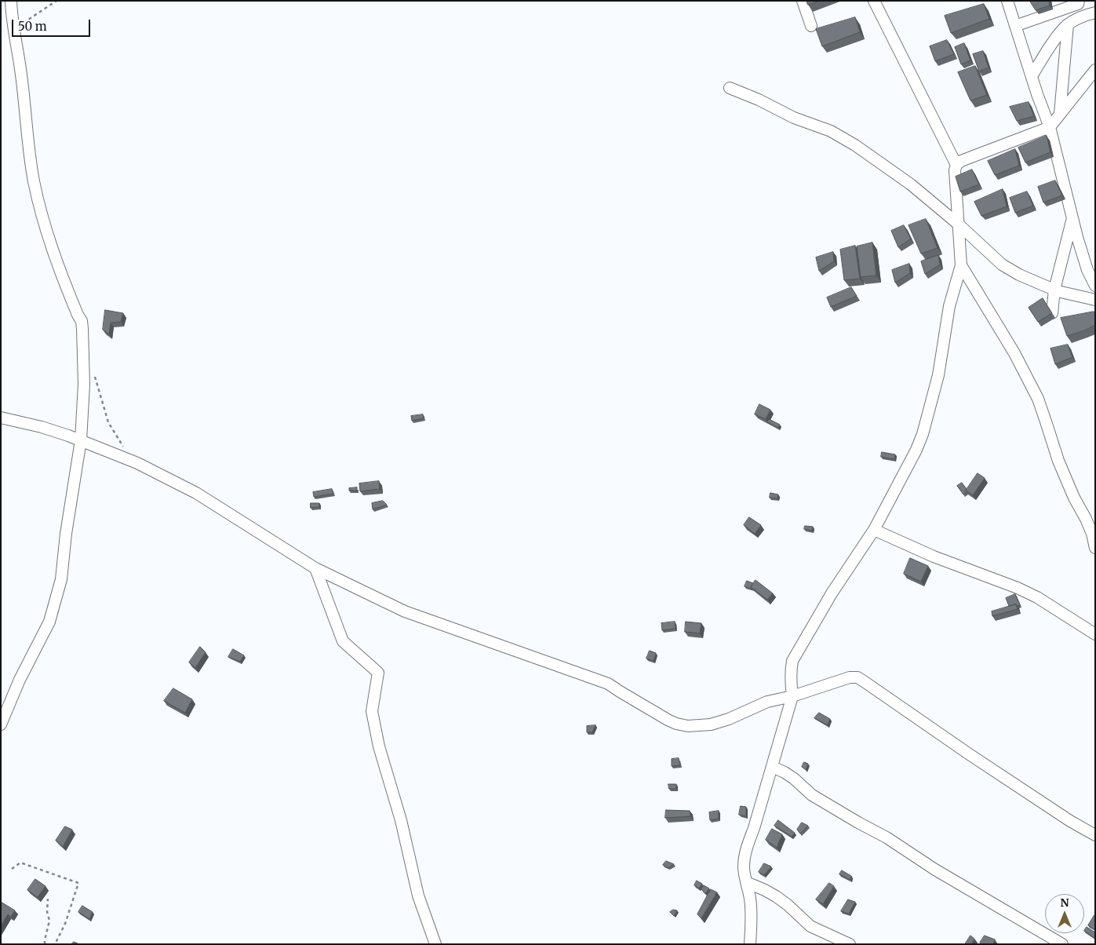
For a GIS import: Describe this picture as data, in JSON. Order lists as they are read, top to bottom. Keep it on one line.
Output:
{"scale_bar":"50 m","north":"top"}
